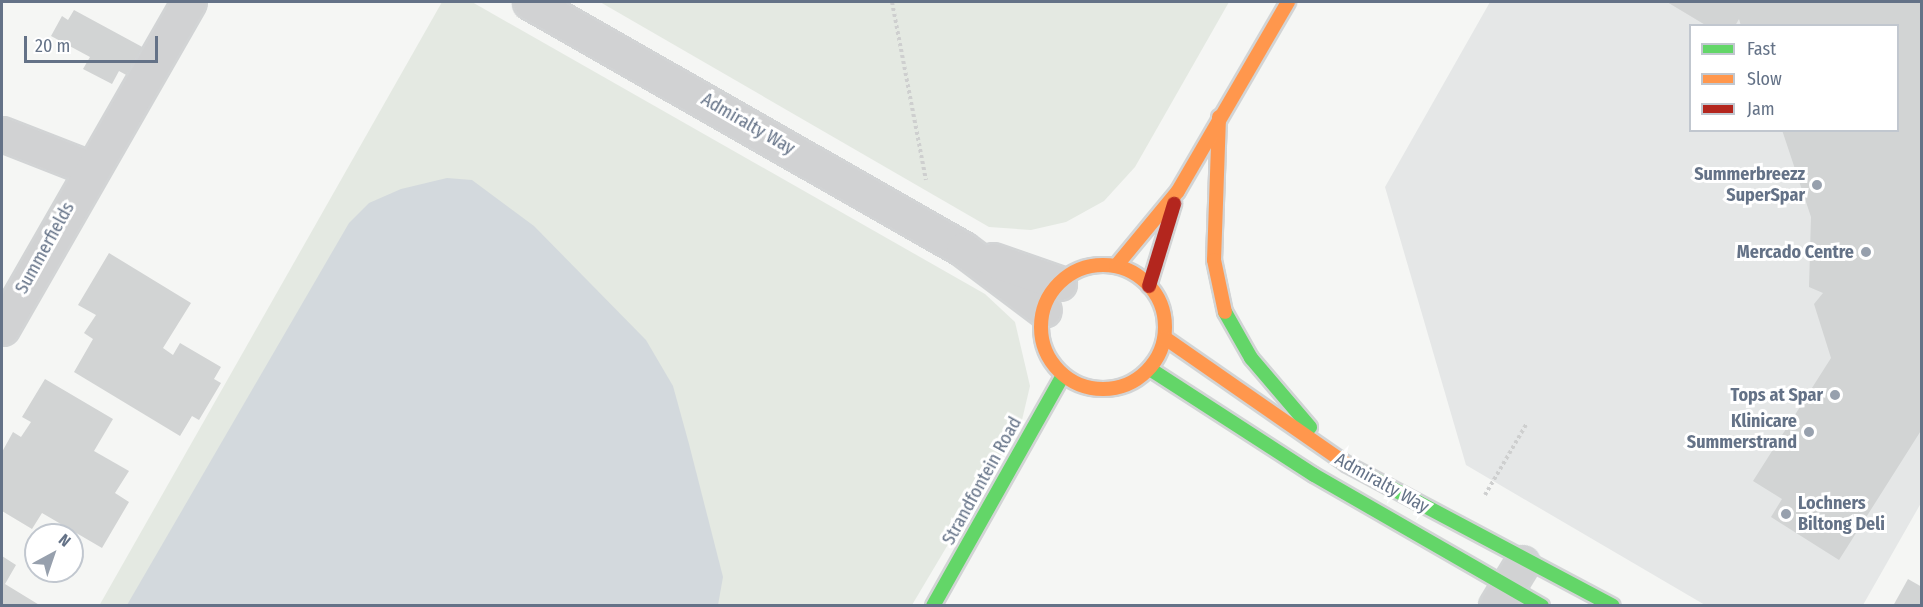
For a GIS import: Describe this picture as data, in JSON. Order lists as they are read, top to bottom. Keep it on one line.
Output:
{"streets":{"main road":["Admiralty Way","Strandfontein Road"],"street":["Summerfields"]},"crossings":[["Admiralty Way","Strandfontein Road"]],"places":["Summerbreezz SuperSpar","Mercado Centre","Tops at Spar","Klinicare Summerstrand","Lochners Biltong Deli"],"legend":["Fast","Slow","Jam"],"scale_bar":"20 m","north":"top right"}
